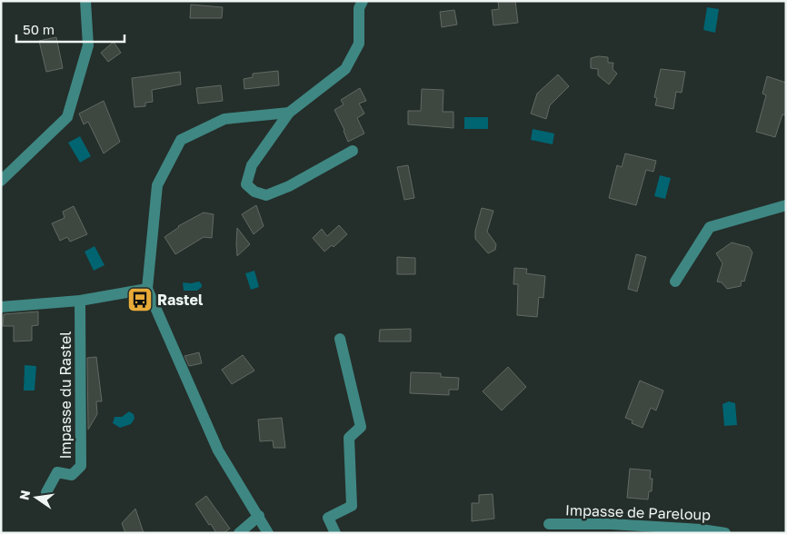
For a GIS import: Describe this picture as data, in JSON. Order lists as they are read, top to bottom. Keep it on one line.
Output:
{"streets":{"street":["Impasse du Rastel","Impasse de Pareloup"]},"places":{"bus stop":["Rastel"]},"scale_bar":"50 m","north":"left"}
